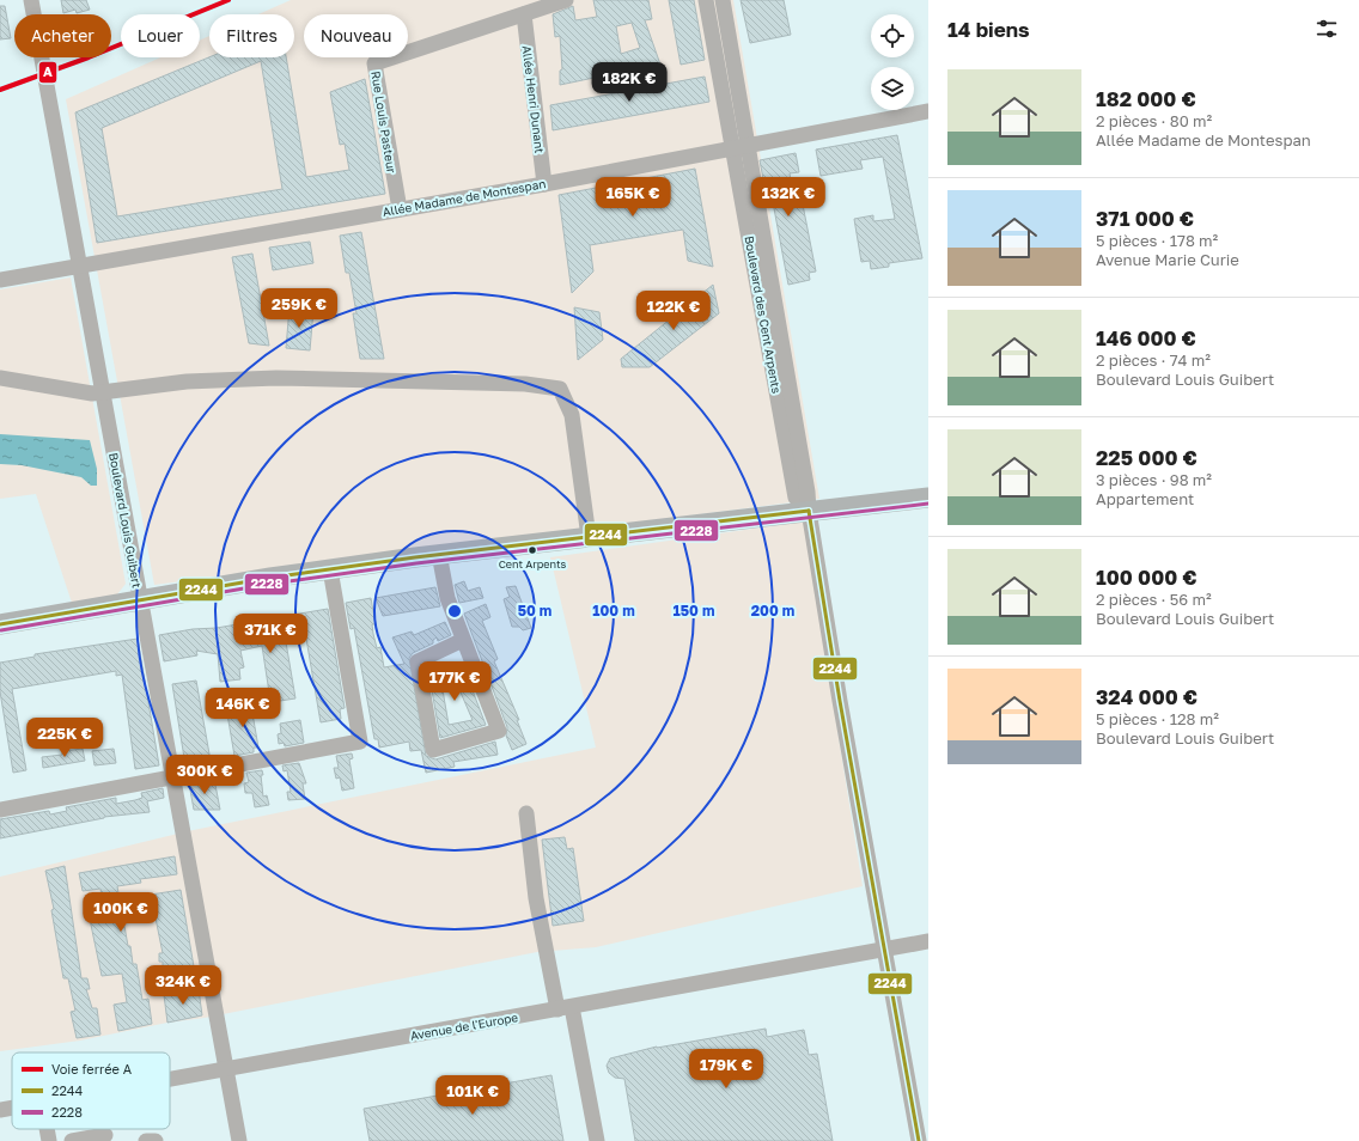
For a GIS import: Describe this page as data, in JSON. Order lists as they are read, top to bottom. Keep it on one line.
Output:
{"streets":{"street":["Allée Henri Dunant","Rue Louis Pasteur","Allée Madame de Montespan","Boulevard des Cent Arpents","Boulevard Louis Guibert","Avenue de l'Europe"]},"crossings":[["Allée Henri Dunant","Rue Louis Pasteur"],["Allée Henri Dunant","Allée Madame de Montespan"],["Rue Louis Pasteur","Allée Madame de Montespan"],["Allée Madame de Montespan","Boulevard des Cent Arpents"],["Allée Madame de Montespan","Boulevard Louis Guibert"],["Boulevard Louis Guibert","Avenue de l'Europe"]],"places":["Cent Arpents"],"lines":["rail line A","transit line 2228","transit line 2244"],"legend":["Voie ferrée A","2244","2228"],"page":{"heading":"14 biens","chip":["Acheter","Louer","Filtres","Nouveau"],"list":[{"name":"182 000 €","note":"2 pièces · 80 m² · Allée Madame de Montespan"},{"name":"371 000 €","note":"5 pièces · 178 m² · Avenue Marie Curie"},{"name":"146 000 €","note":"2 pièces · 74 m² · Boulevard Louis Guibert"},{"name":"225 000 €","note":"3 pièces · 98 m² · Appartement"},{"name":"100 000 €","note":"2 pièces · 56 m² · Boulevard Louis Guibert"},{"name":"324 000 €","note":"5 pièces · 128 m² · Boulevard Louis Guibert"}],"price":["182K €","165K €","132K €","259K €","122K €","371K €","177K €","146K €","225K €","300K €","100K €","324K €","179K €","101K €"]},"rings":["50 m","100 m","150 m","200 m"]}
